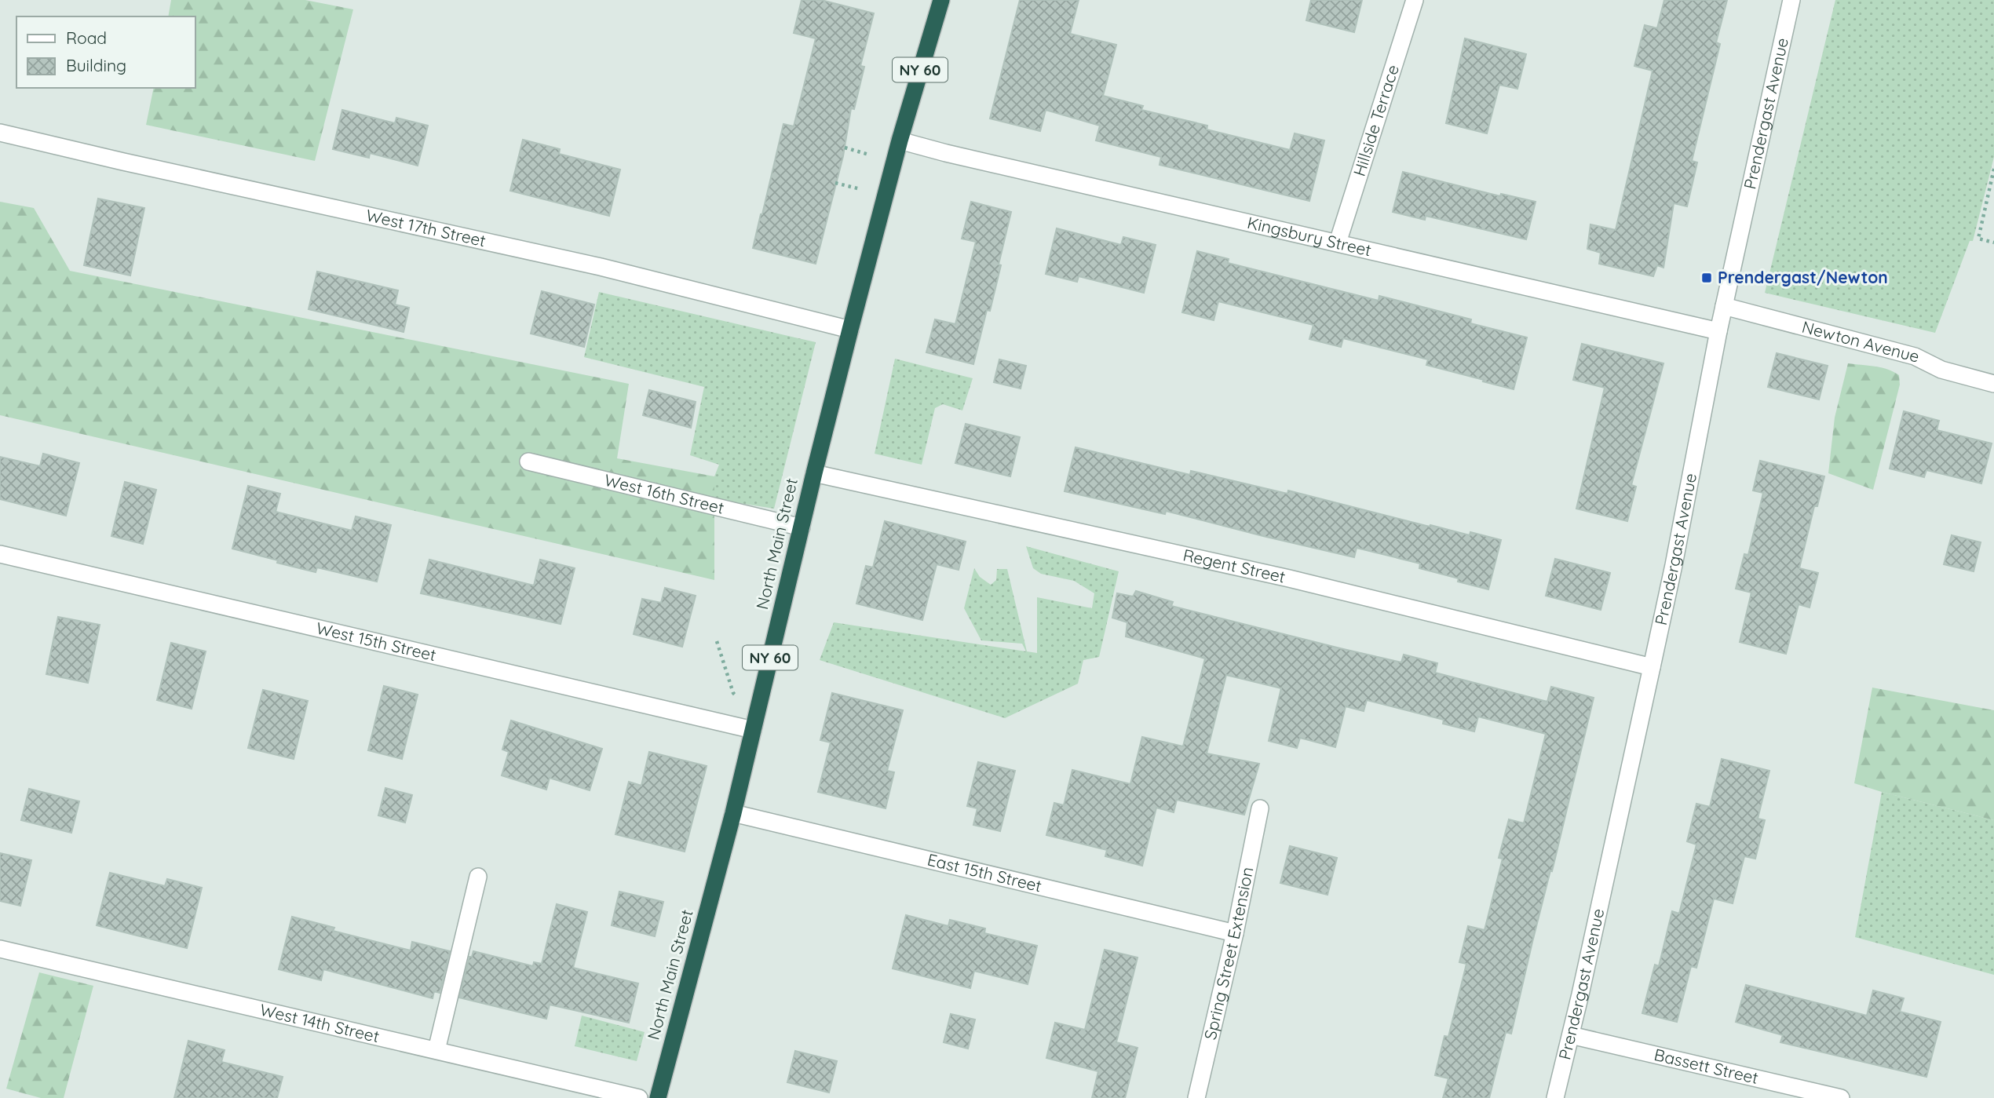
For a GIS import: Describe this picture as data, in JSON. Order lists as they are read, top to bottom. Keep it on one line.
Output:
{"streets":{"highway":["NY 60","North Main Street"],"street":["Prendergast Avenue","Hillside Terrace","West 17th Street","Kingsbury Street","Newton Avenue","West 16th Street","Regent Street","West 15th Street","East 15th Street","Spring Street Extension","West 14th Street","Bassett Street"]},"crossings":[["Prendergast Avenue","Kingsbury Street"],["Prendergast Avenue","Newton Avenue"],["Prendergast Avenue","Regent Street"],["Prendergast Avenue","Bassett Street"],["Hillside Terrace","Kingsbury Street"],["West 17th Street","North Main Street"],["Kingsbury Street","North Main Street"],["West 16th Street","North Main Street"],["North Main Street","Regent Street"],["North Main Street","West 15th Street"],["North Main Street","East 15th Street"],["East 15th Street","Spring Street Extension"]],"places":{"transit":["Prendergast/Newton"]},"legend":["Road","Building"]}
